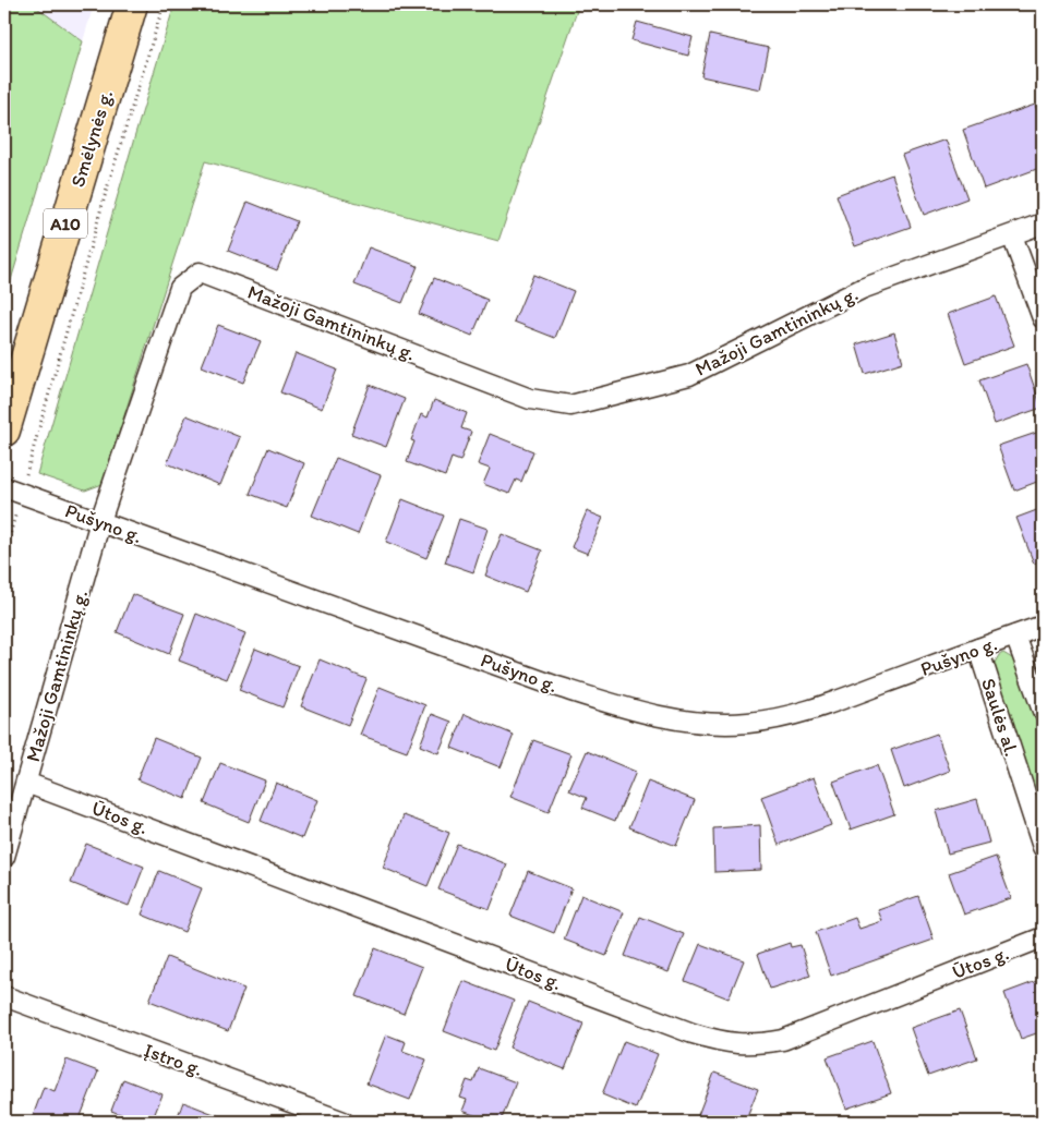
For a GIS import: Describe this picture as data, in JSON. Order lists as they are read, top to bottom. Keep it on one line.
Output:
{"streets":{"highway":["Smėlynės g.","A10"],"street":["Mažoji Gamtininkų g.","Pušyno g.","Saulės al.","Ūtos g.","Įstro g."]},"crossings":[["Mažoji Gamtininkų g.","Pušyno g."],["Mažoji Gamtininkų g.","Ūtos g."],["Pušyno g.","Saulės al."]]}
